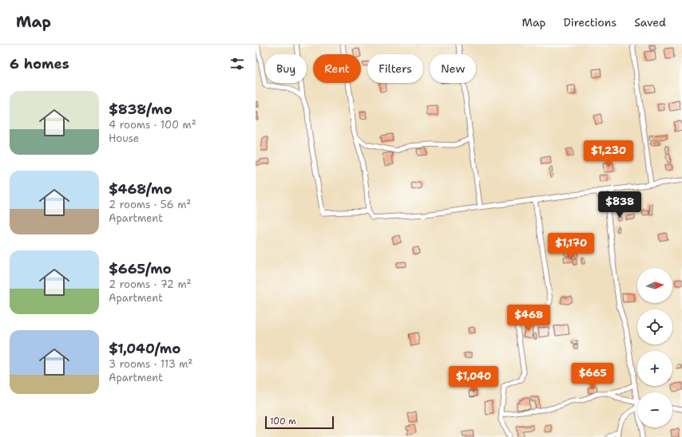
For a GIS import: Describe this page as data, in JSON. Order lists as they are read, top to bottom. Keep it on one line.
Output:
{"scale_bar":"100 m","north":"right","page":{"header":"Map","nav":["Map","Directions","Saved"],"heading":"6 homes","chip":["Buy","Rent","Filters","New"],"list":[{"name":"$838/mo","note":"4 rooms · 100 m² · House"},{"name":"$468/mo","note":"2 rooms · 56 m² · Apartment"},{"name":"$665/mo","note":"2 rooms · 72 m² · Apartment"},{"name":"$1,040/mo","note":"3 rooms · 113 m² · Apartment"}],"price":["$1,230","$838","$1,170","$468","$665","$1,040"],"map_buttons":["+","−"],"scale":"100 m"}}
